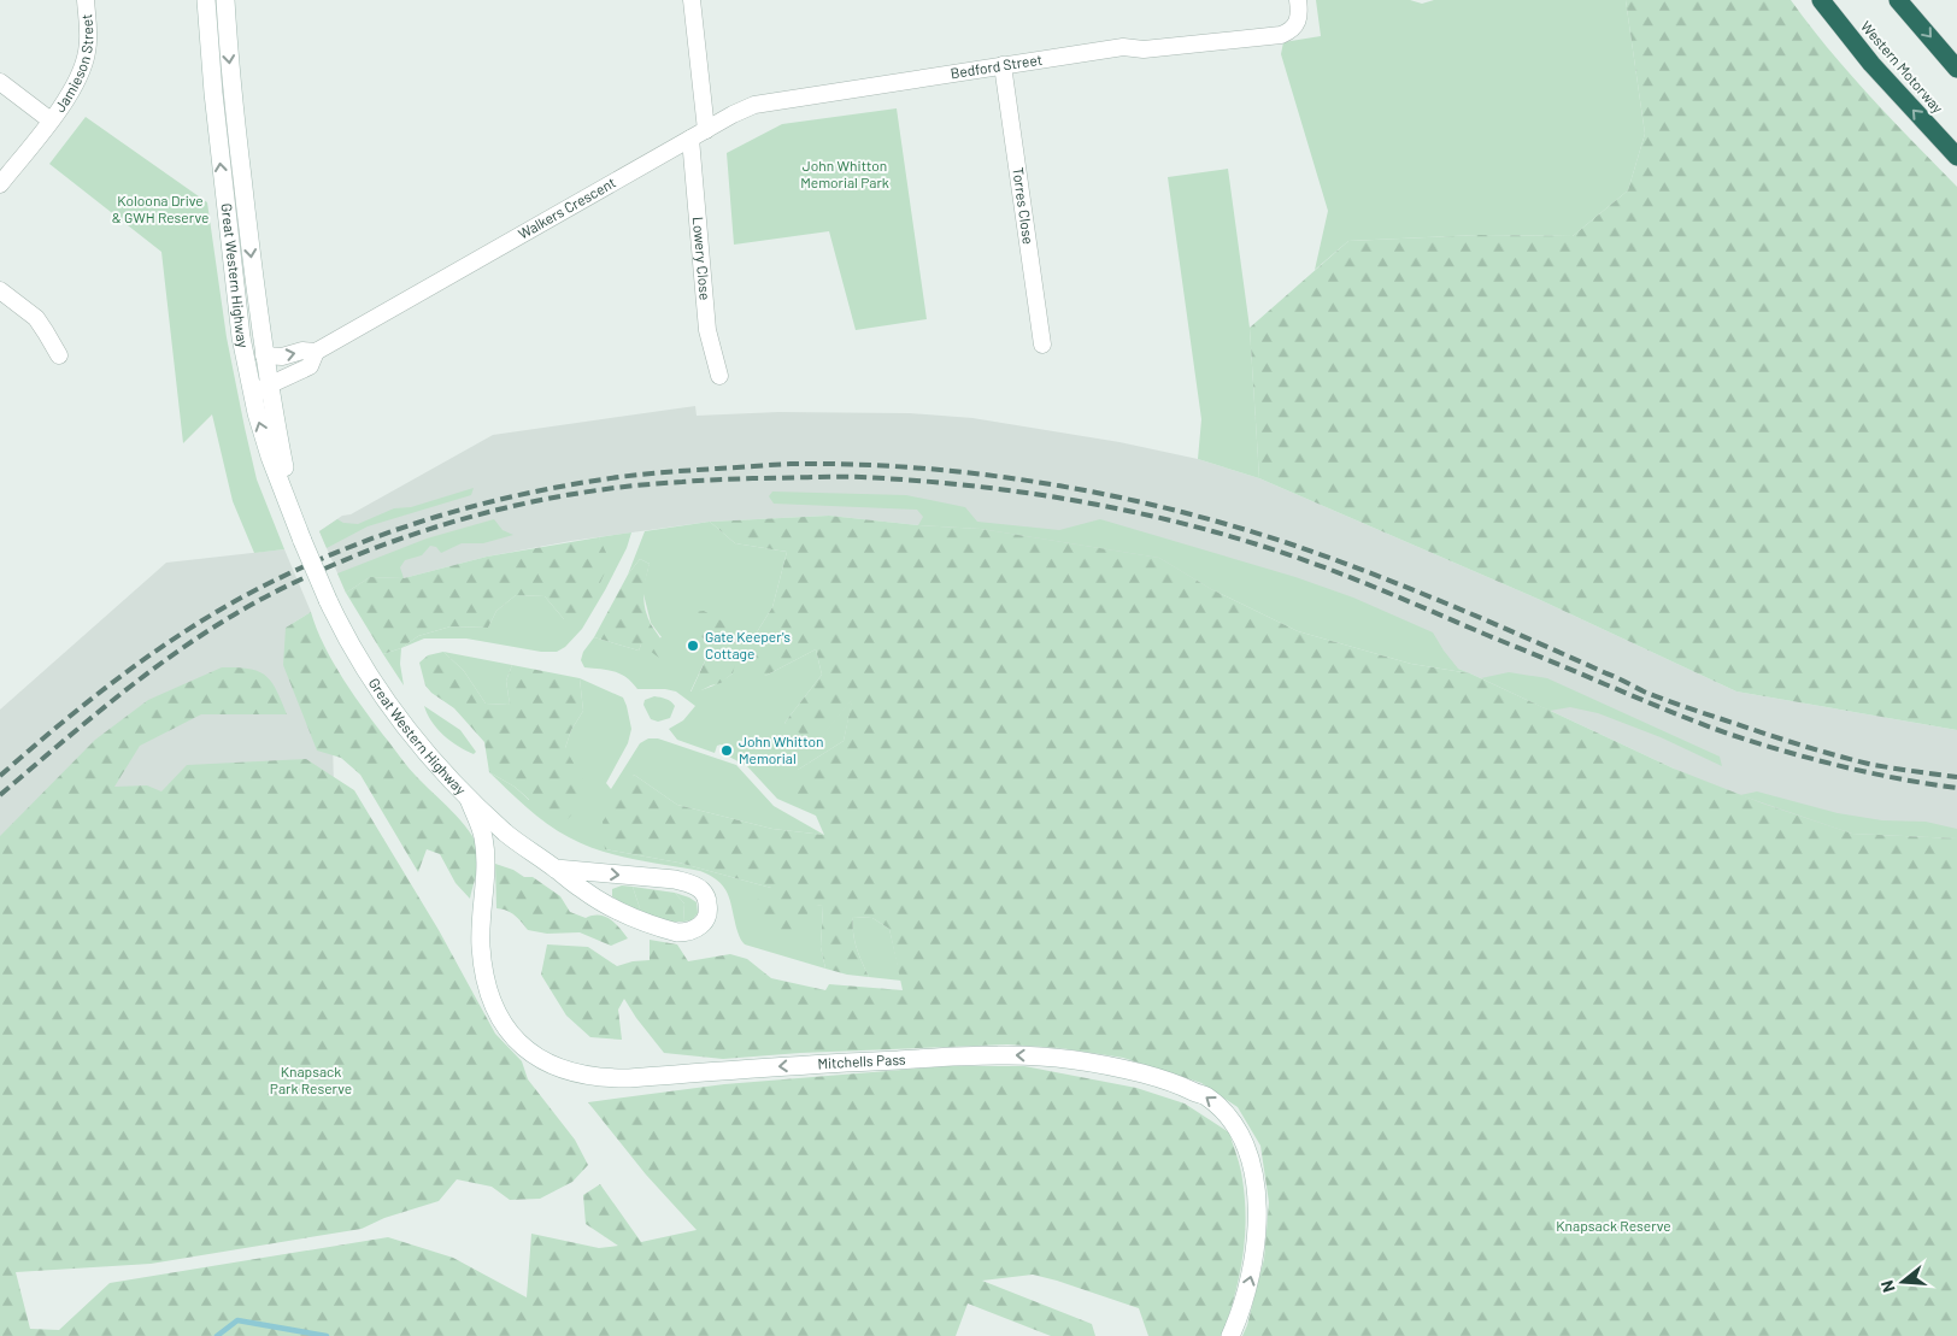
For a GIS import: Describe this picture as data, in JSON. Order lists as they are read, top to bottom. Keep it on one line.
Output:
{"streets":{"highway":["Western Motorway"],"main road":["Great Western Highway","Mitchells Pass"],"street":["Jamieson Street","Bedford Street","Torres Close","Walkers Crescent","Lowery Close"]},"crossings":[["Bedford Street","Torres Close"],["Bedford Street","Walkers Crescent"],["Walkers Crescent","Lowery Close"],["Walkers Crescent","Great Western Highway"],["Great Western Highway","Mitchells Pass"]],"parks":["John Whitton Memorial Park","Koloona Drive & GWH Reserve","Knapsack Park Reserve","Knapsack Reserve"],"places":["Gate Keeper's Cottage","John Whitton Memorial"],"north":"left"}
